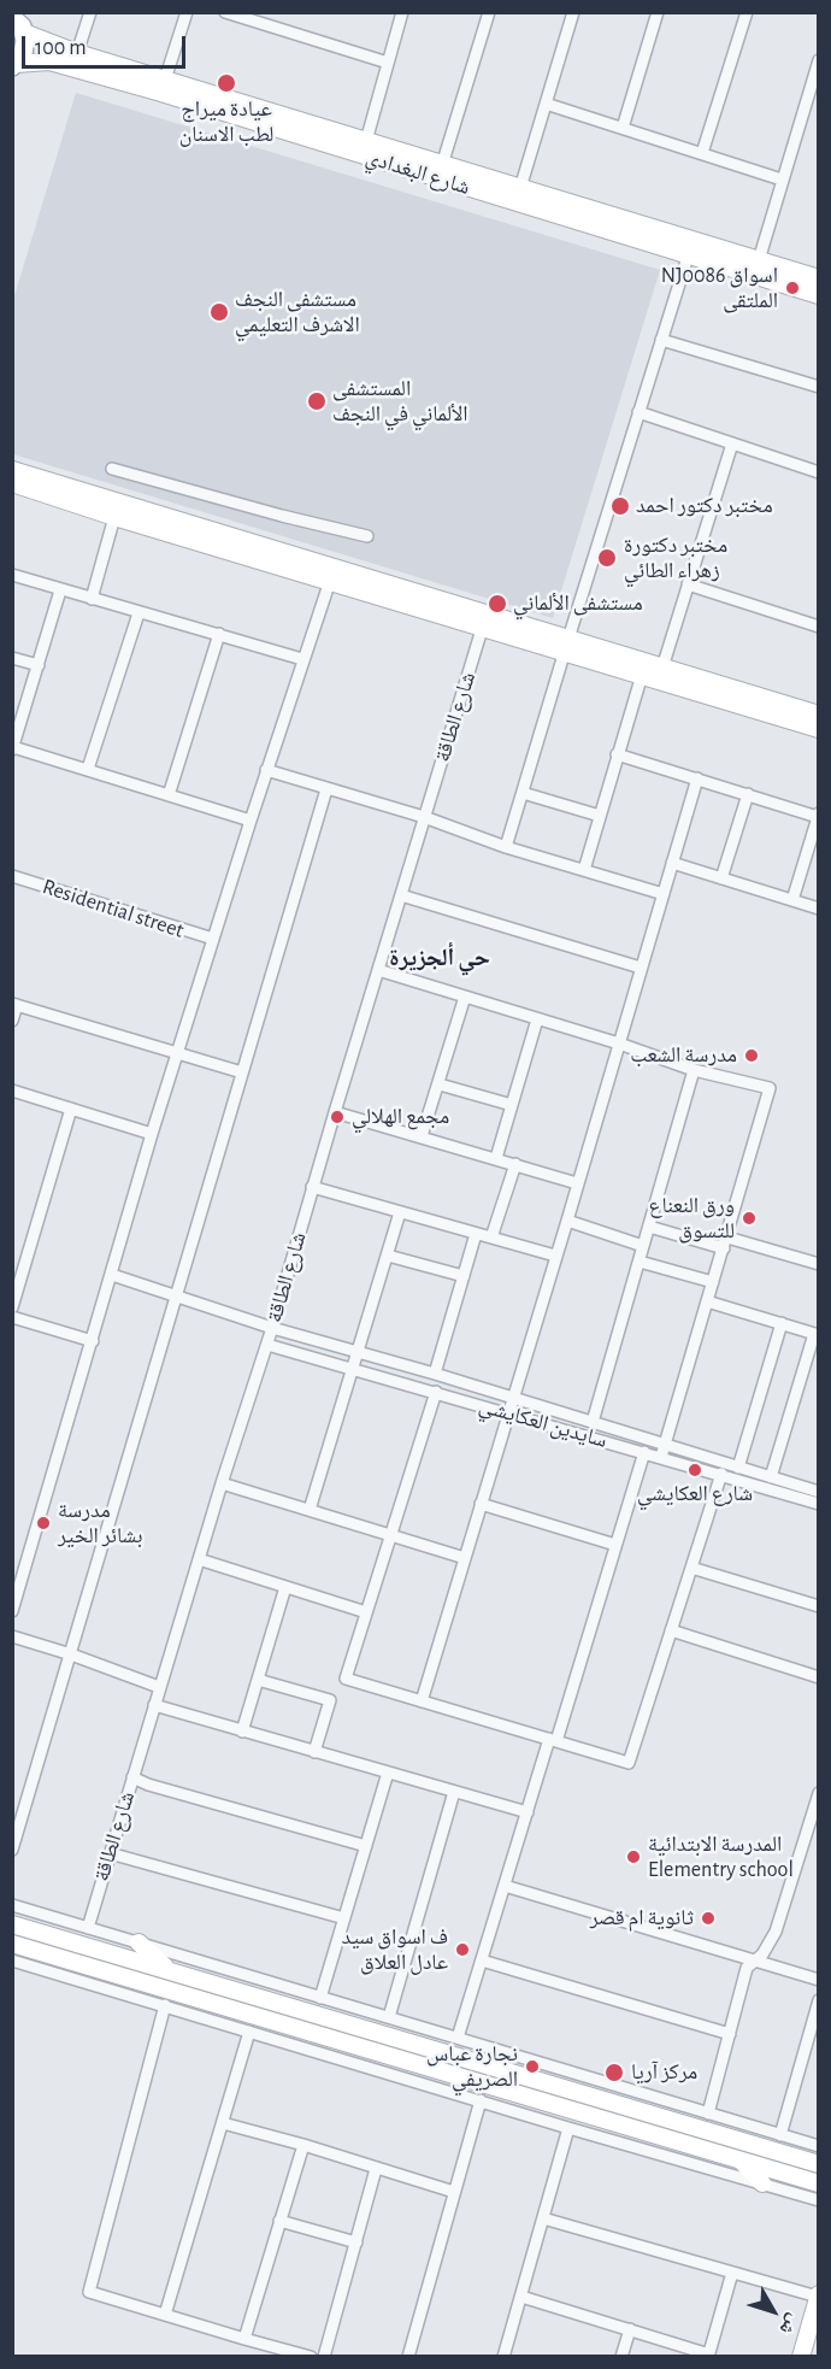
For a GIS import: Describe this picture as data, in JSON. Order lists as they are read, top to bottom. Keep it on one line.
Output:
{"streets":{"street":["شارع البغدادي","شارع الطاقة","Residential street","سايدين العكايشي"]},"crossings":[["شارع الطاقة","سايدين العكايشي"]],"districts":["حي ألجزيرة"],"places":["عيادة ميراج لطب الاسنان","NJ0086 اسواق الملتقى","مستشفى النجف الاشرف التعليمي","المستشفى الألماني في النجف","مختبر دكتور احمد","مختبر دكتورة زهراء الطائي","مستشفى الألماني","مدرسة الشعب","مجمع الهلالي","ورق النعناع للتسوق","شارع العكايشي","مدرسة بشائر الخير","المدرسة الابتدائية Elementry school","ثانوية ام قصر","ف اسواق سيد عادل العلاق","نجارة عباس الصريفي","مركز آريا"],"scale_bar":"100 m","north":"bottom right"}
